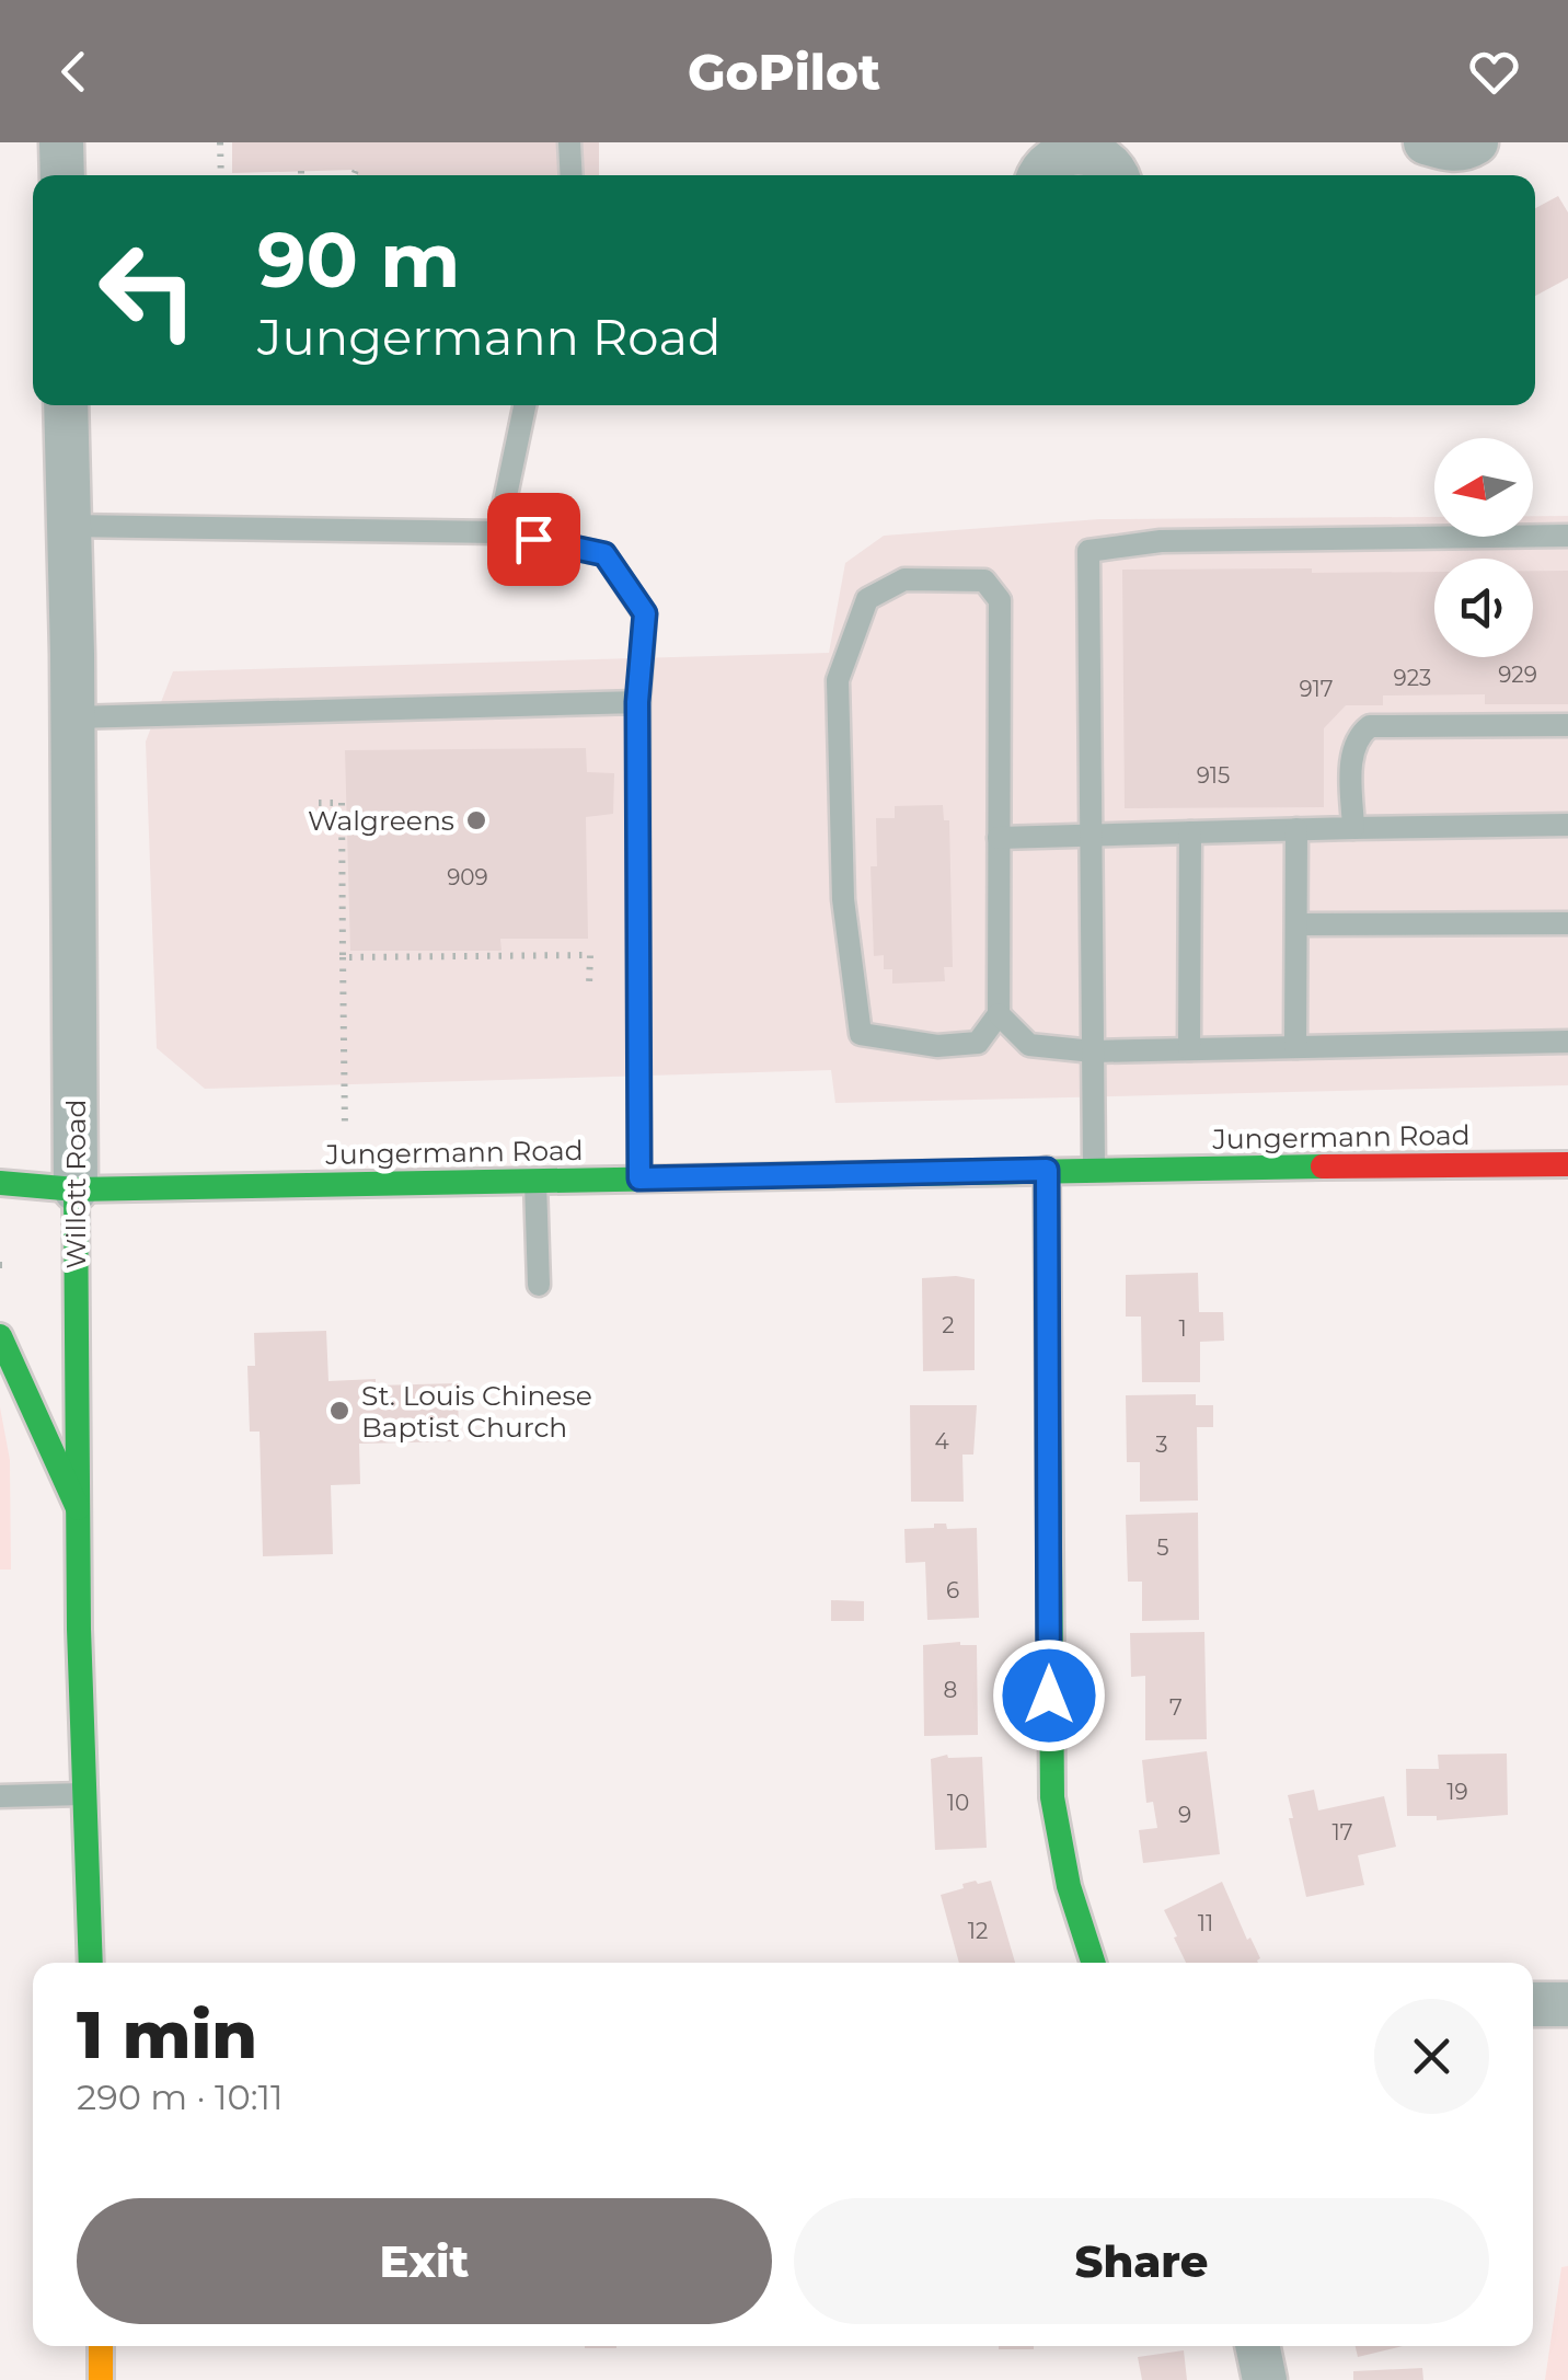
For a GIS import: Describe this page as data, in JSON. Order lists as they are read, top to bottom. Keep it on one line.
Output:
{"streets":{"main road":["Jungermann Road","Willott Road"]},"crossings":[["Jungermann Road","Willott Road"]],"places":["Walgreens","St. Louis Chinese Baptist Church"],"house_numbers":["929","923","917","915","909","2","1","4","3","5","6","8","7","19","10","9","17","11","12"],"north":"left","page":{"header":"GoPilot","turn":["90 m","Jungermann Road"],"heading":["1 min","290 m · 10:11"],"buttons":["Exit","Share"]}}
